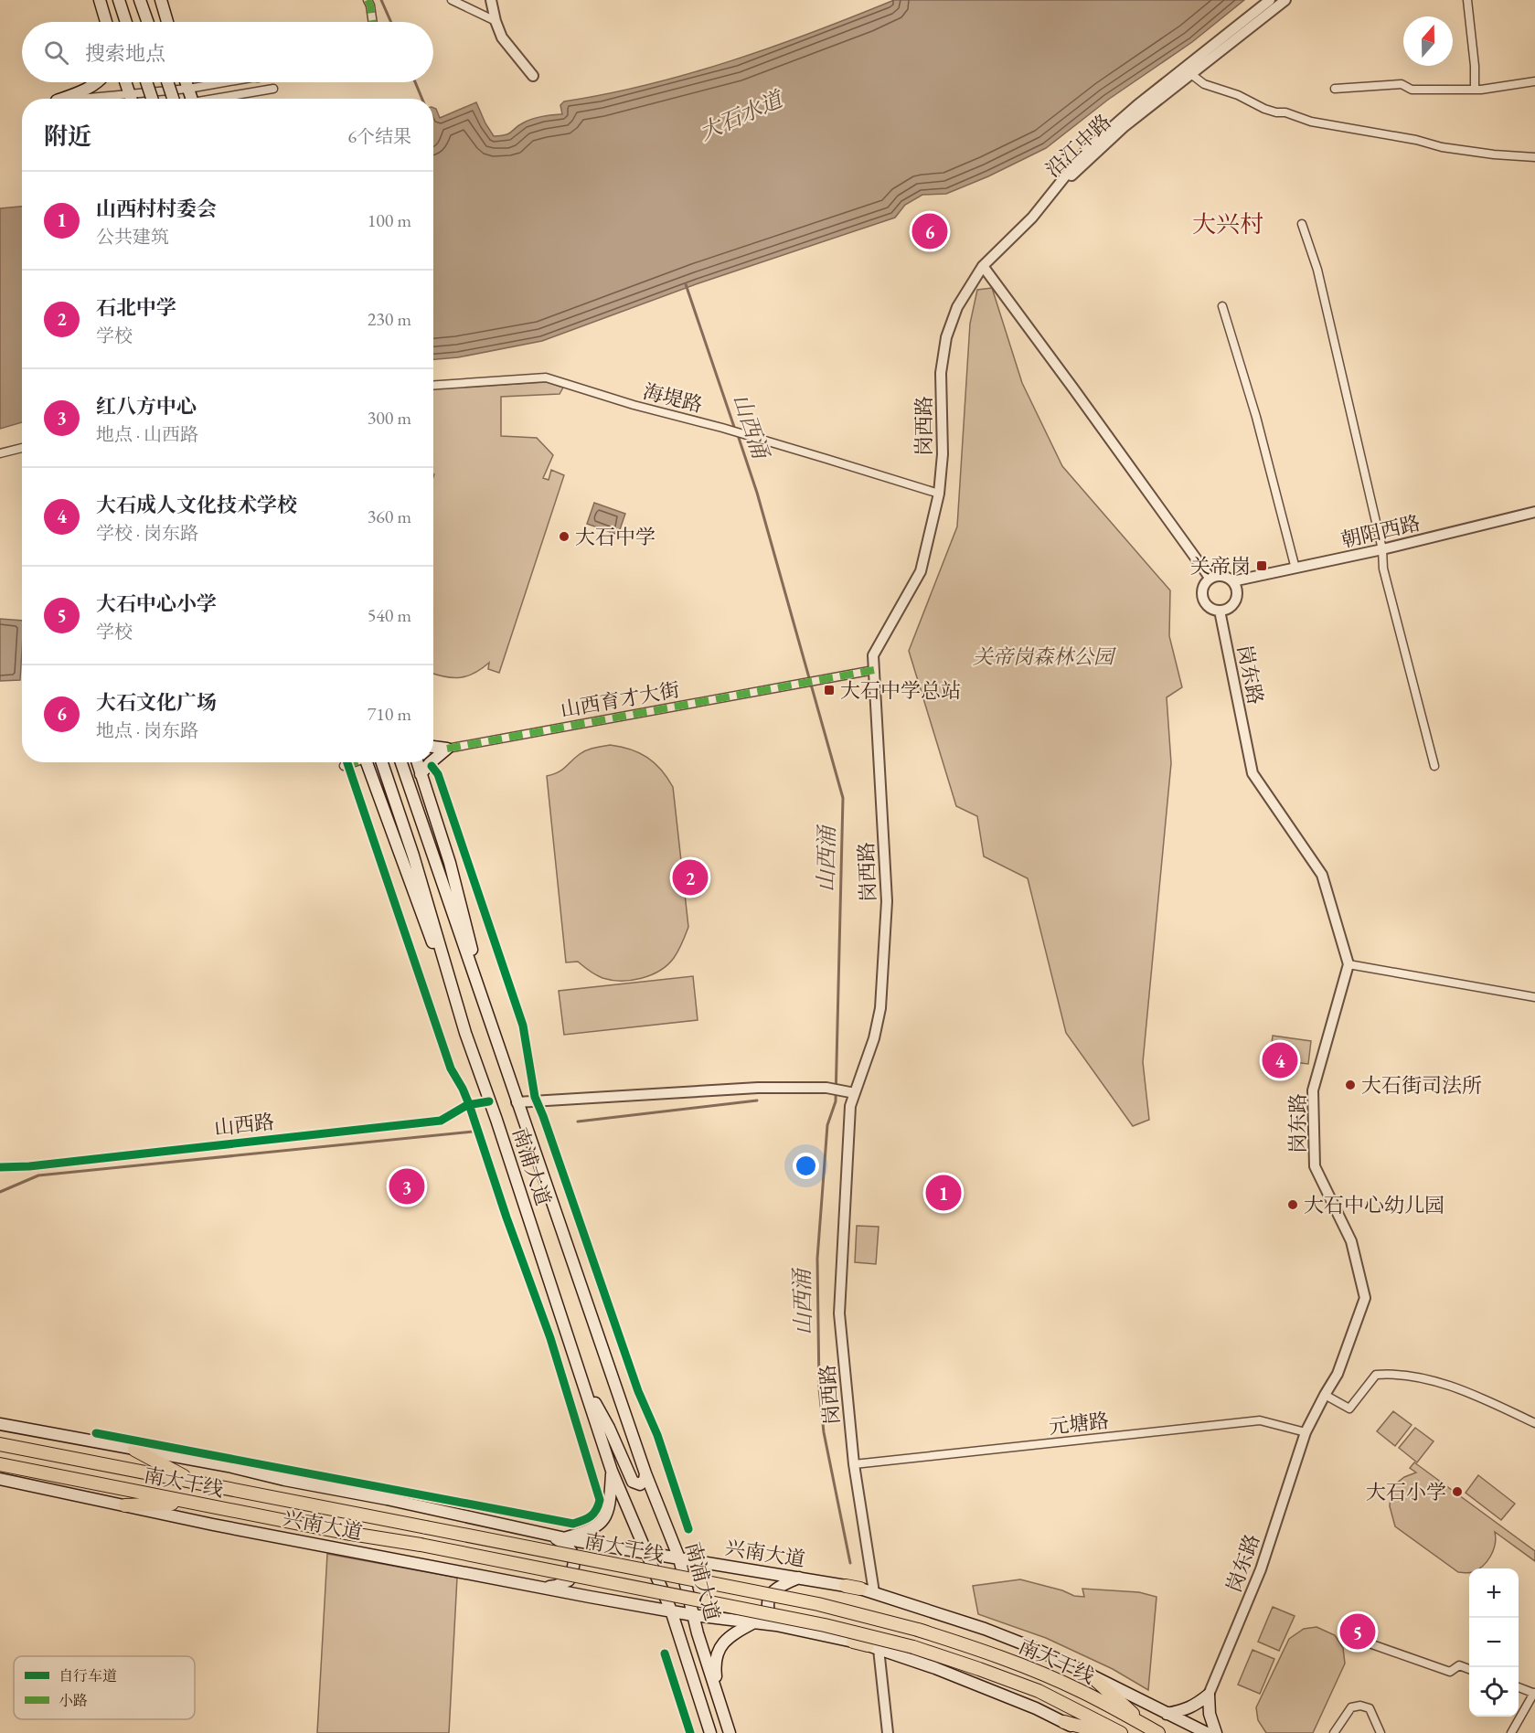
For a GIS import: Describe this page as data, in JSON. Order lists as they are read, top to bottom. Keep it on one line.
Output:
{"streets":{"main road":["南浦大道","南大干线","兴南大道"],"street":["沿江中路","海堤路","岗西路","朝阳西路","岗东路","山西育才大街","山西路","元塘路"]},"crossings":[["沿江中路","岗西路"],["海堤路","岗西路"],["岗西路","山西育才大街"],["岗西路","元塘路"],["朝阳西路","岗东路"],["岗东路","元塘路"],["山西路","南浦大道"],["南浦大道","兴南大道"]],"districts":["大兴村"],"water":["大石水道","山西涌"],"parks":["关帝岗森林公园"],"places":{"other":["大石中学","大石街司法所","大石中心幼儿园","大石小学"],"transit":["关帝岗","大石中学总站"]},"legend":["自行车道","小路"],"north":"top","page":{"search":"搜索地点","heading":["附近","6个结果"],"list":[{"mark":"1","name":"山西村村委会","note":"公共建筑","value":"100 m"},{"mark":"2","name":"石北中学","note":"学校","value":"230 m"},{"mark":"3","name":"红八方中心","note":"地点 · 山西路","value":"300 m"},{"mark":"4","name":"大石成人文化技术学校","note":"学校 · 岗东路","value":"360 m"},{"mark":"5","name":"大石中心小学","note":"学校","value":"540 m"},{"mark":"6","name":"大石文化广场","note":"地点 · 岗东路","value":"710 m"}],"pins":["6","2","4","3","1","5"],"map_buttons":["+","−"]}}
